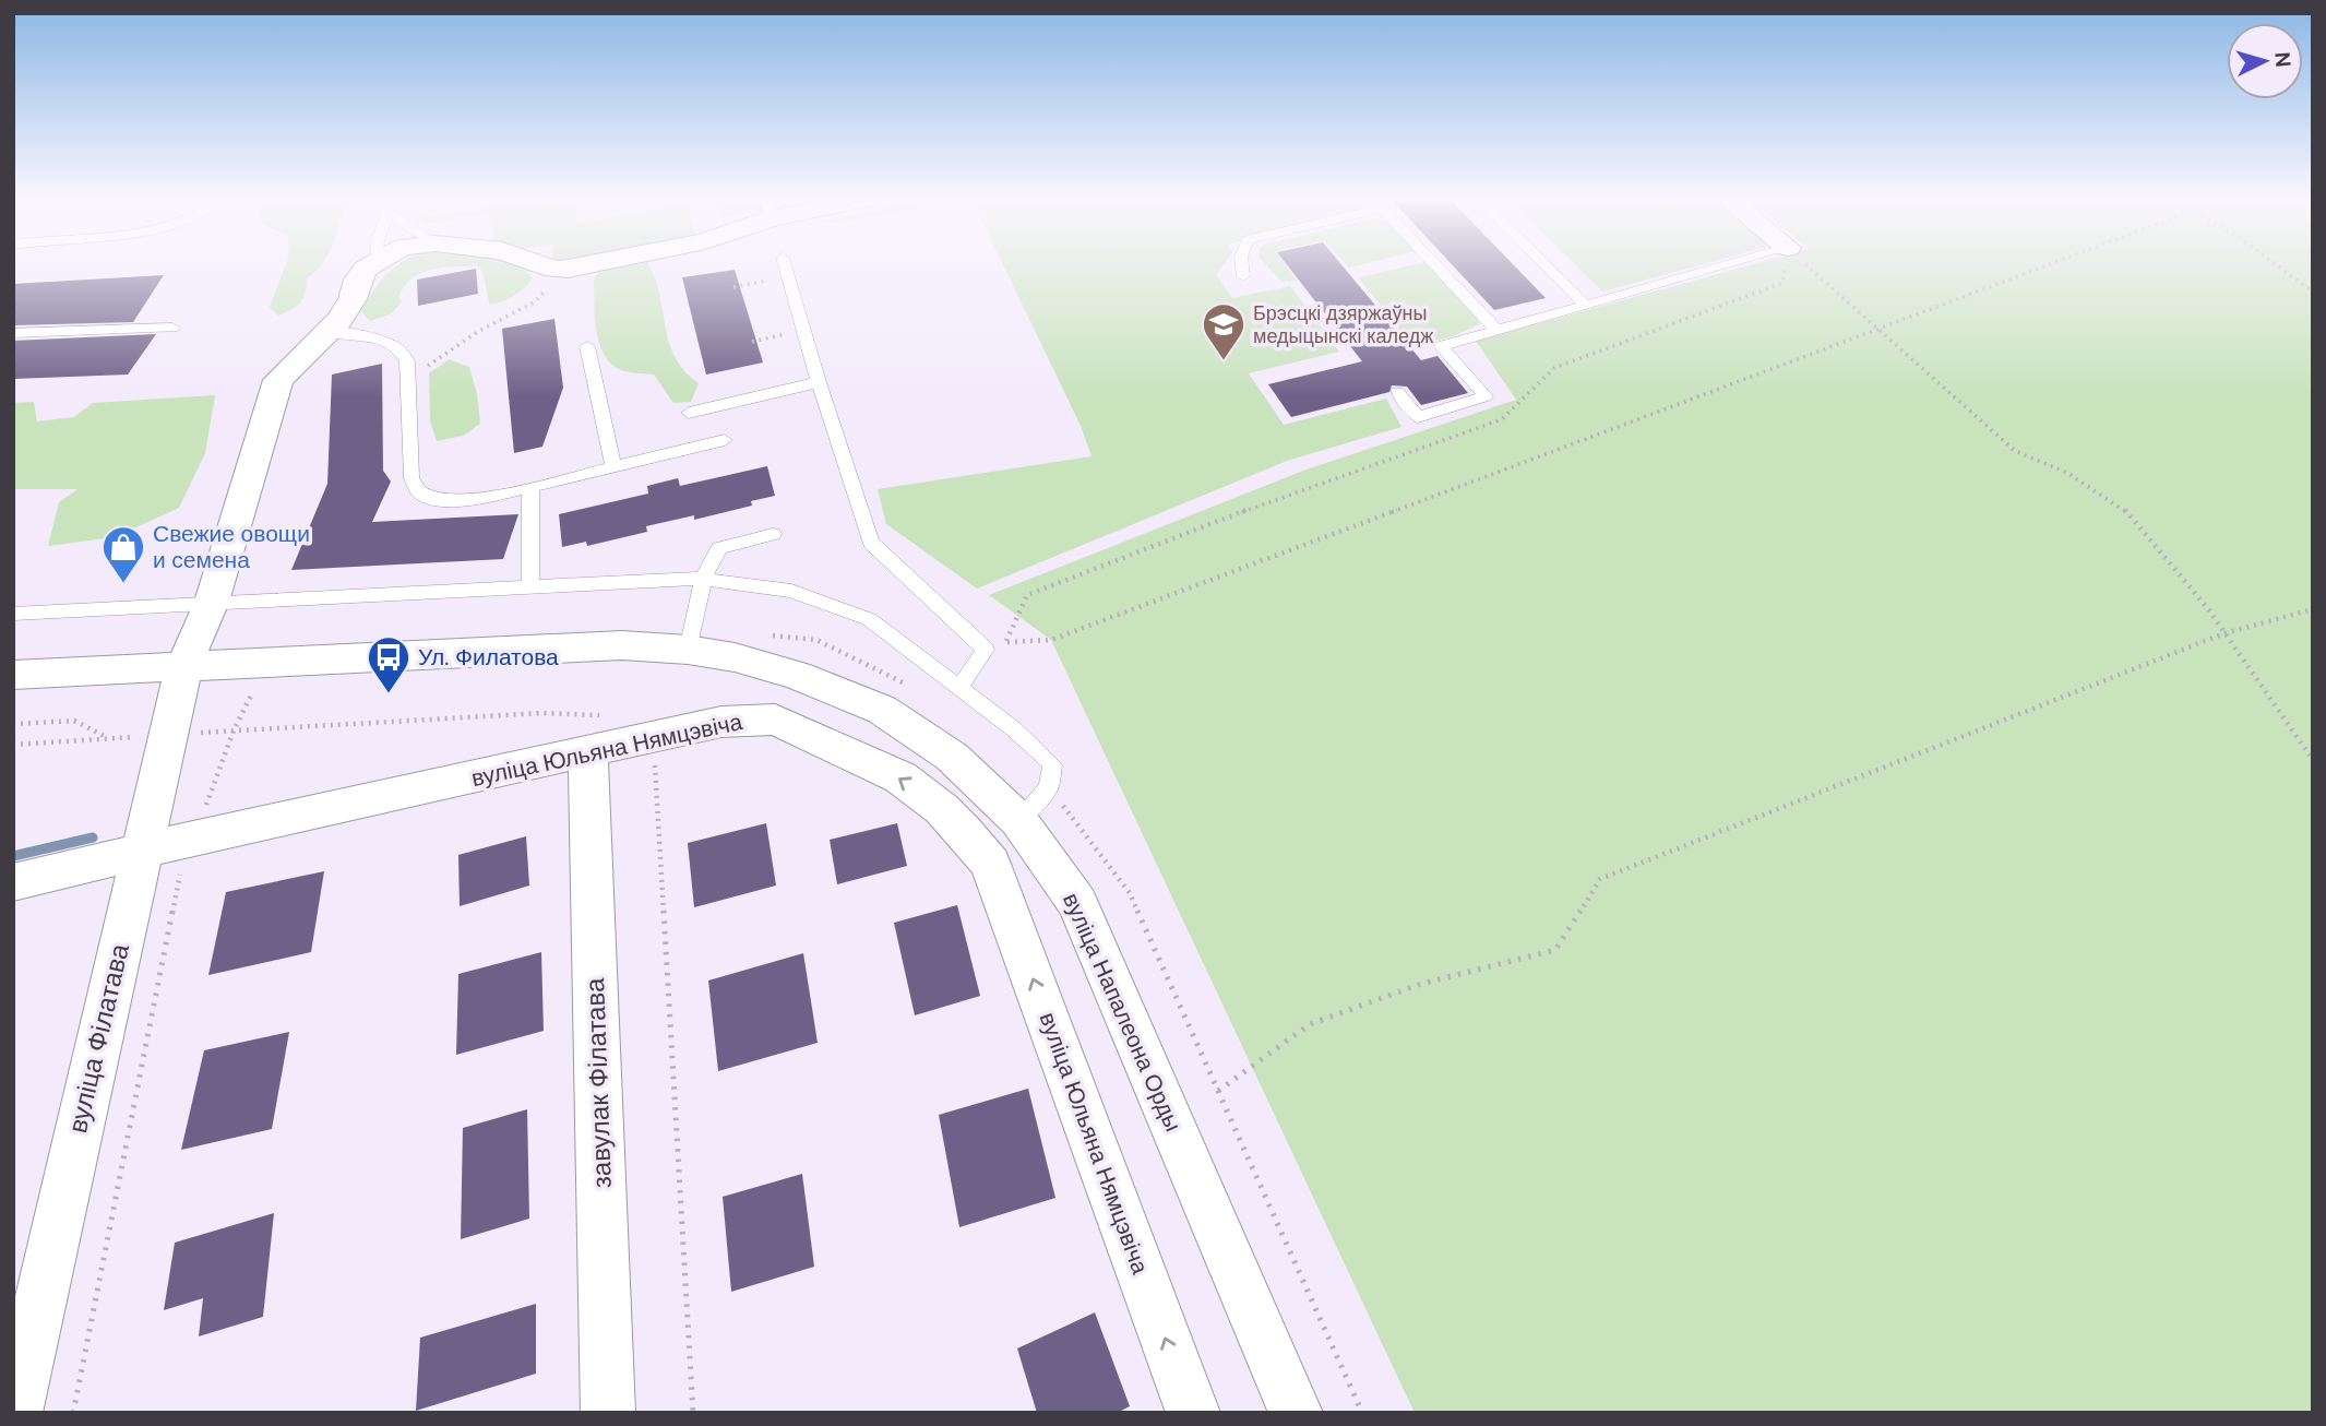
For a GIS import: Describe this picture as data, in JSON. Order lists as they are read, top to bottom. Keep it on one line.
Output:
{"streets":{"street":["вуліца Юльяна Нямцэвіча","вуліца Напалеона Орды","вуліца Філатава","завулак Філатава"]},"crossings":[["вуліца Юльяна Нямцэвіча","вуліца Філатава"],["вуліца Юльяна Нямцэвіча","завулак Філатава"],["вуліца Напалеона Орды","вуліца Філатава"]],"one_way":["вуліца Юльяна Нямцэвіча"],"places":{"school or university":["Брэсцкі дзяржаўны медыцынскі каледж"],"shop":["Свежие овощи и семена"],"bus stop":["Ул. Филатова"]},"north":"right"}
